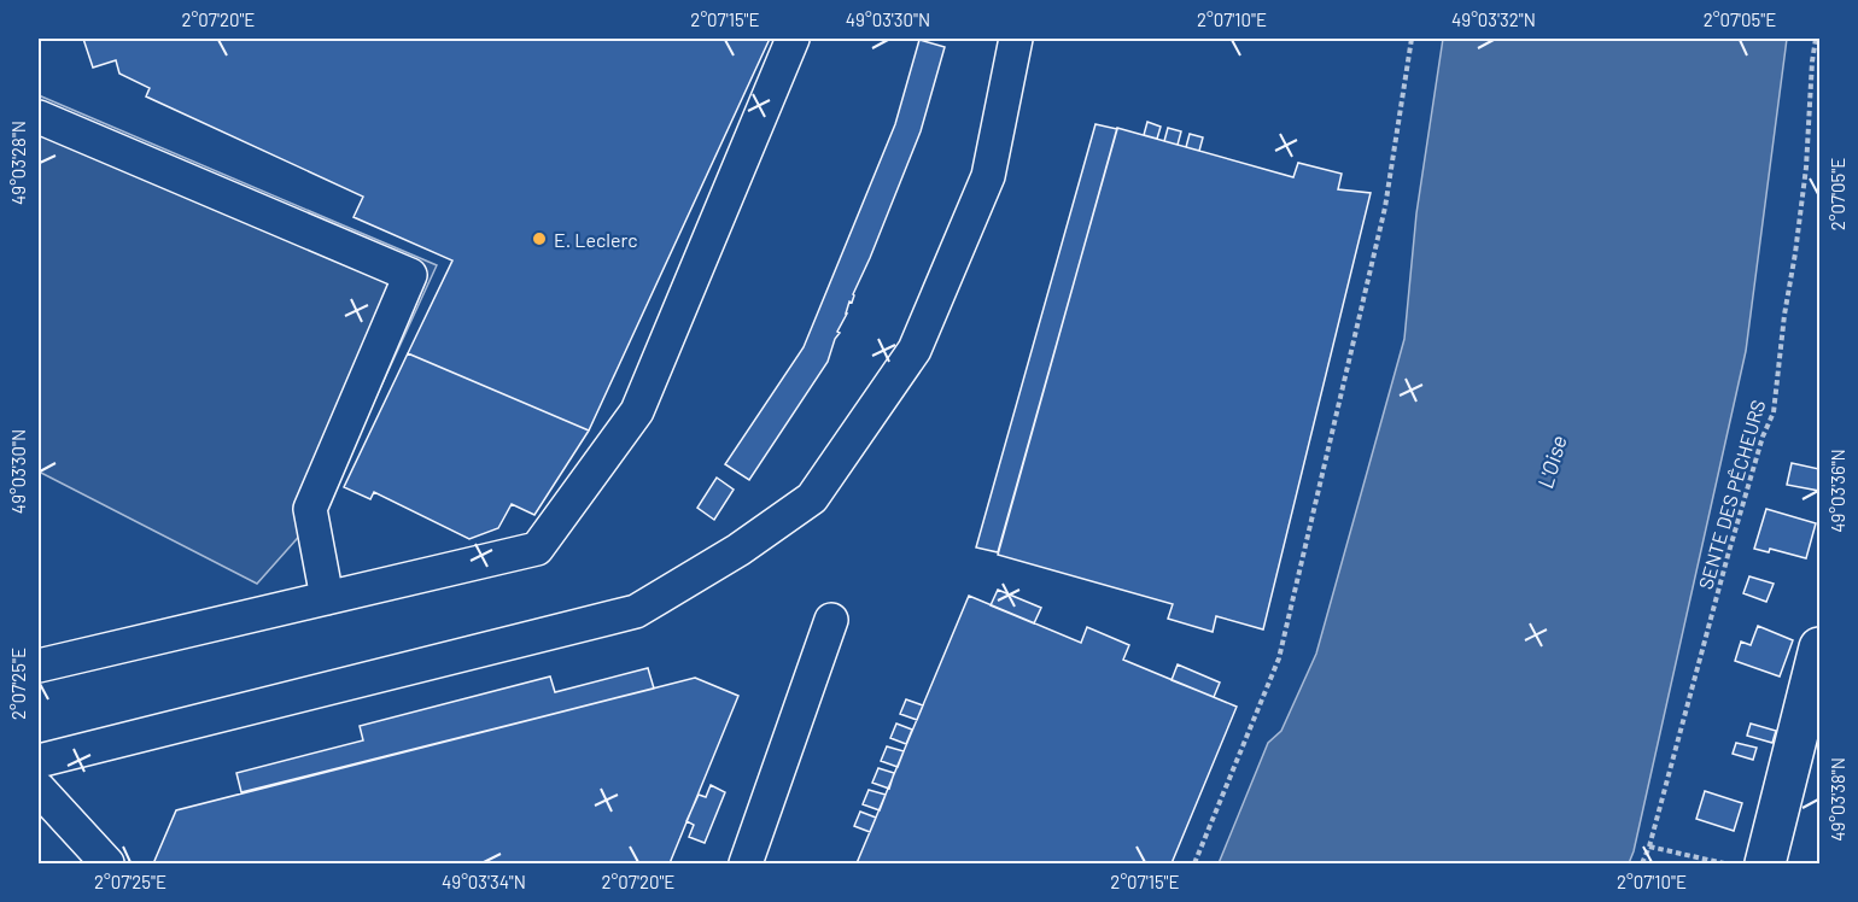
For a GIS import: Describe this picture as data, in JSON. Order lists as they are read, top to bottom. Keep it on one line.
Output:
{"streets":{"path":["SENTE DES PÊCHEURS"]},"water":["L'Oise"],"places":["E. Leclerc"],"coordinates":["2°07'20\"E","2°07'15\"E","49°03'30\"N","2°07'10\"E","49°03'32\"N","2°07'05\"E","49°03'28\"N","49°03'36\"N","2°07'25\"E","49°03'38\"N","49°03'34\"N"]}
